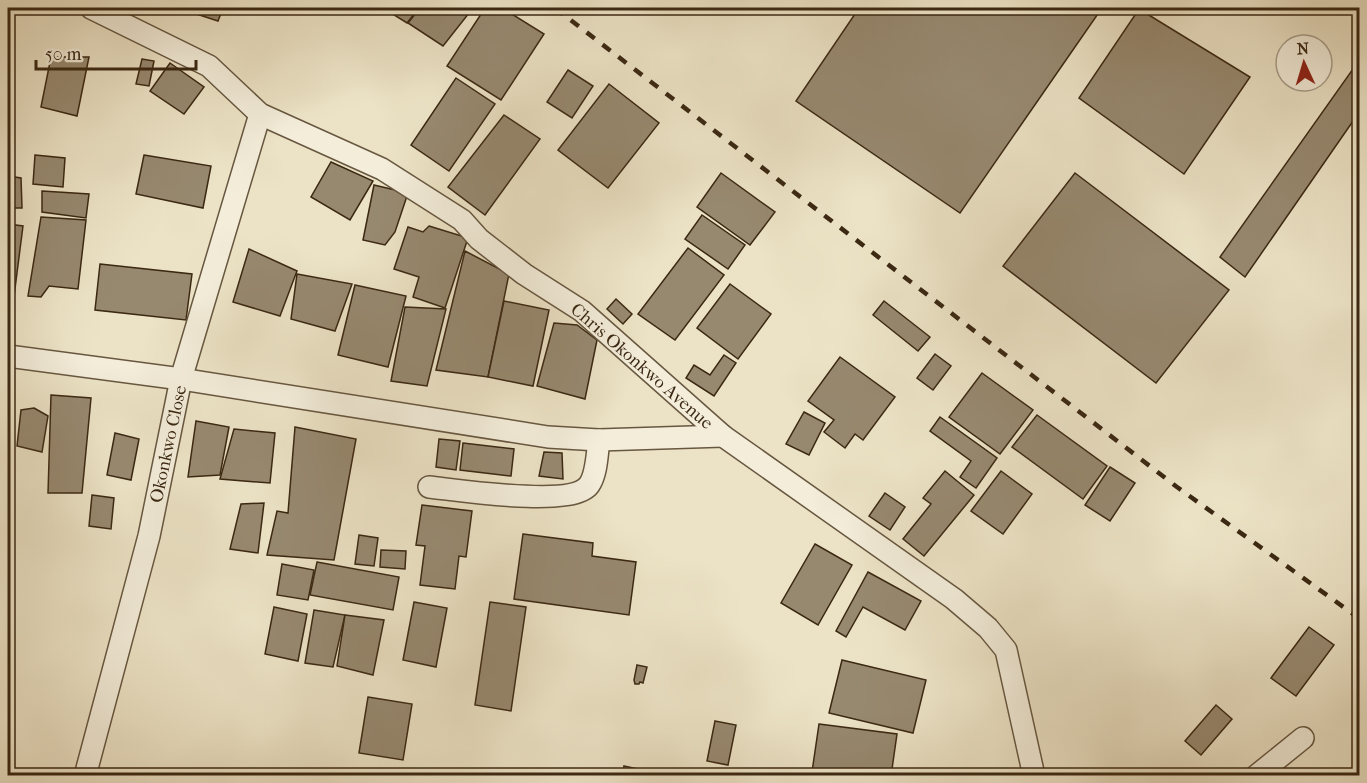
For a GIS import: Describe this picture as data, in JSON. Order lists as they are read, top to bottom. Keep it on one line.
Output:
{"streets":{"street":["Chris Okonkwo Avenue","Okonkwo Close"]},"crossings":[["Chris Okonkwo Avenue","Okonkwo Close"]],"scale_bar":"50 m","north":"top"}
